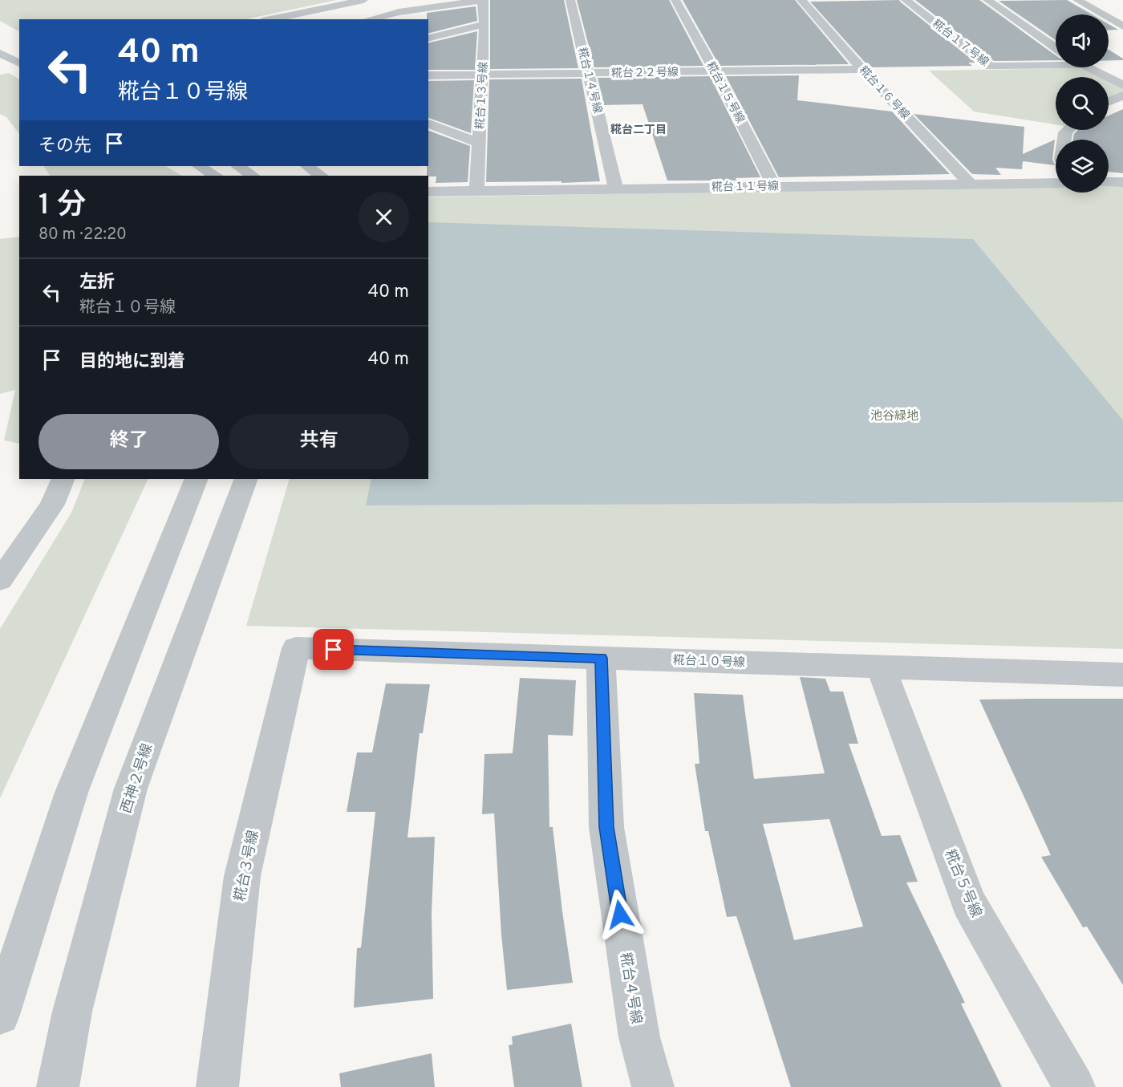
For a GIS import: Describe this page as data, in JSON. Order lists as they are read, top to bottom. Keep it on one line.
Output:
{"streets":{"street":["糀台１７号線","糀台２２号線","糀台１４号線","糀台１５号線","糀台１６号線","糀台１３号線","糀台１１号線","糀台１０号線","西神２号線","糀台３号線","糀台５号線","糀台４号線"]},"crossings":[["糀台２２号線","糀台１４号線"],["糀台２２号線","糀台１５号線"],["糀台２２号線","糀台１６号線"],["糀台２２号線","糀台１３号線"],["糀台１４号線","糀台１１号線"],["糀台１５号線","糀台１１号線"],["糀台１６号線","糀台１１号線"],["糀台１３号線","糀台１１号線"],["糀台１０号線","糀台３号線"],["糀台１０号線","糀台５号線"],["糀台１０号線","糀台４号線"]],"districts":["糀台二丁目"],"parks":["池谷緑地"],"page":{"turn":["40 m","糀台１０号線"],"then":"その先","heading":["1 分","80 m · 22:20"],"list":[{"name":"左折","note":"糀台１０号線","value":"40 m"},{"name":"目的地に到着","value":"40 m"}],"buttons":["終了","共有"]}}
